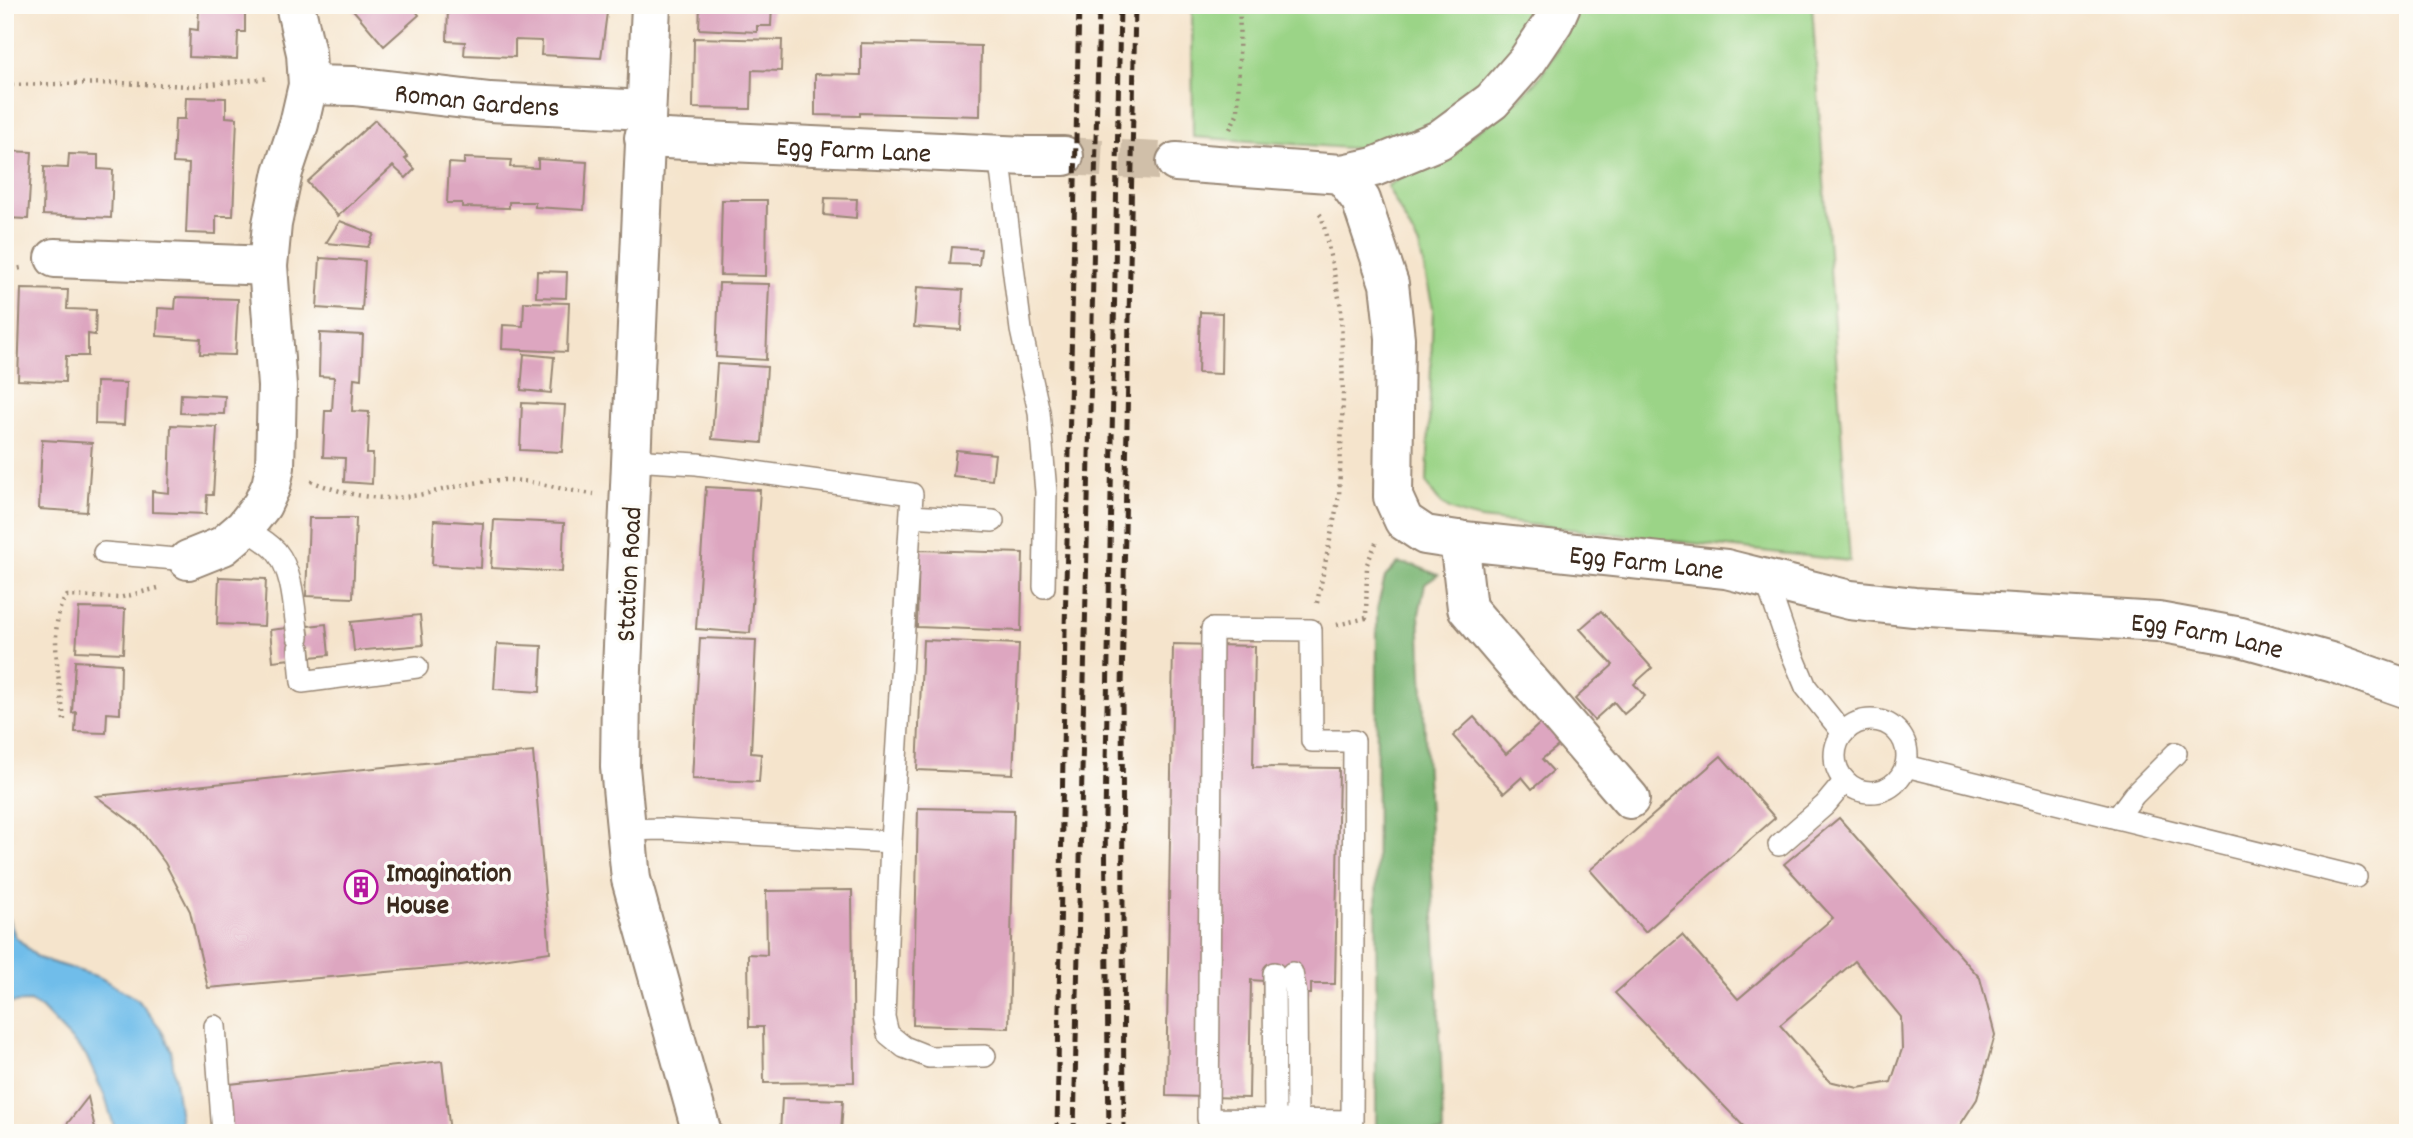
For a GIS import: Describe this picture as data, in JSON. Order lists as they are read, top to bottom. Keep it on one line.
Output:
{"streets":{"street":["Roman Gardens","Egg Farm Lane","Station Road"]},"crossings":[["Roman Gardens","Egg Farm Lane"],["Roman Gardens","Station Road"],["Egg Farm Lane","Station Road"]],"places":{"building":["Imagination House"]}}
